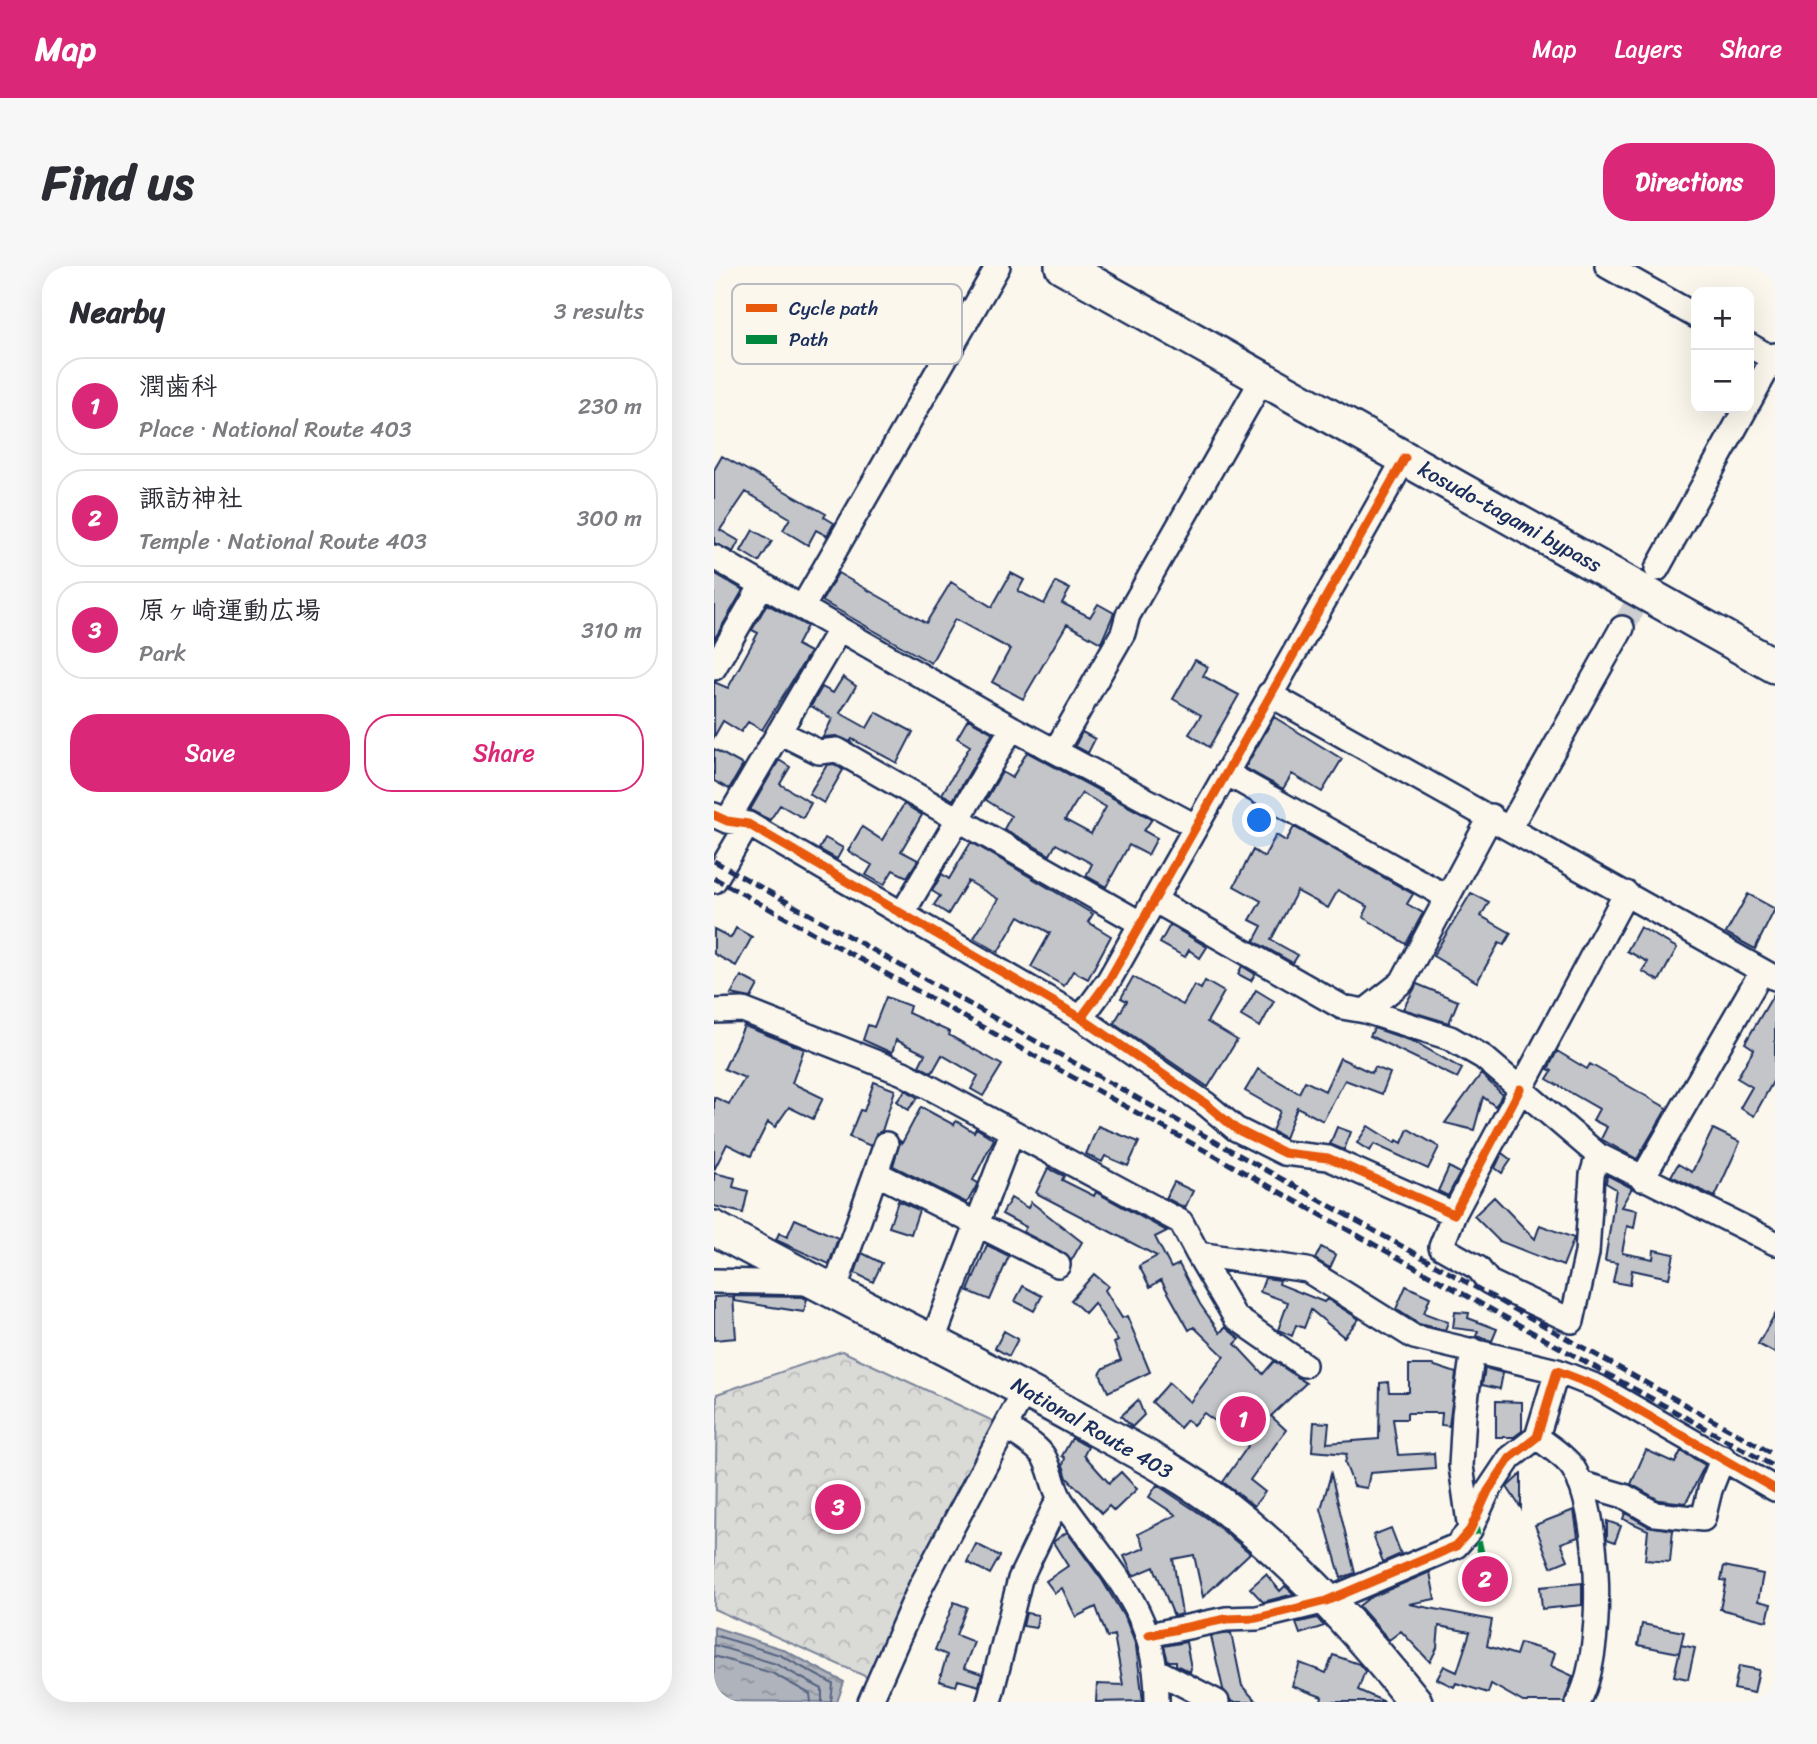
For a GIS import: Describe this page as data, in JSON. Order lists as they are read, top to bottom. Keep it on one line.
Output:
{"streets":{"highway":["kosudo-tagami bypass","National Route 403"]},"legend":["Cycle path","Path"],"page":{"header":"Map","nav":["Map","Layers","Share"],"title":"Find us","buttons":["Directions",["Save","Share"]],"heading":["Nearby","3 results"],"map_buttons":["+","−"],"list":[{"mark":"1","name":"潤歯科","note":"Place · National Route 403","value":"230 m"},{"mark":"2","name":"諏訪神社","note":"Temple · National Route 403","value":"300 m"},{"mark":"3","name":"原ヶ崎運動広場","note":"Park","value":"310 m"}],"pins":["1","3","2"]}}
